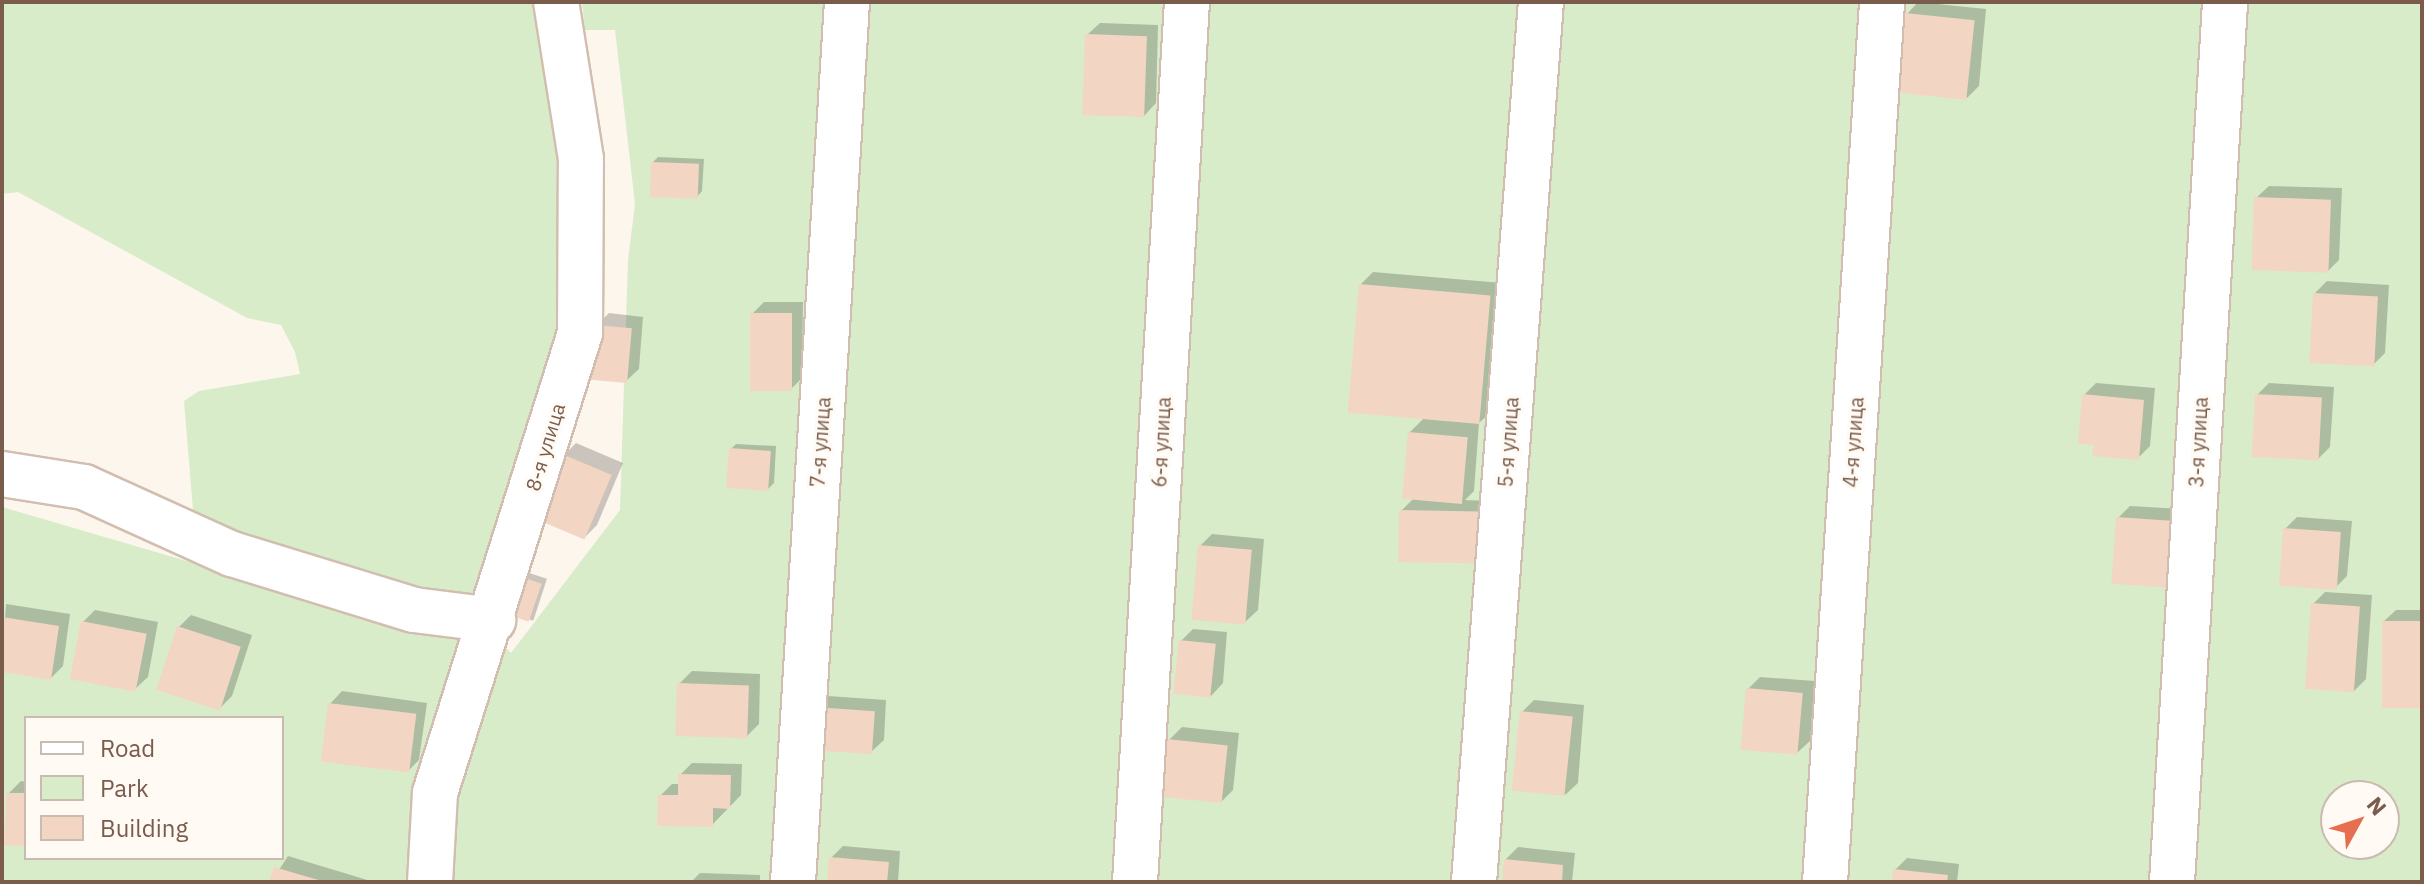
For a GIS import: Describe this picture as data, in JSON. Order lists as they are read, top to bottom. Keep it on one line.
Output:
{"streets":{"lane":["7-я улица","6-я улица","5-я улица","4-я улица","3-я улица","8-я улица"]},"legend":["Road","Park","Building"],"north":"top right"}
